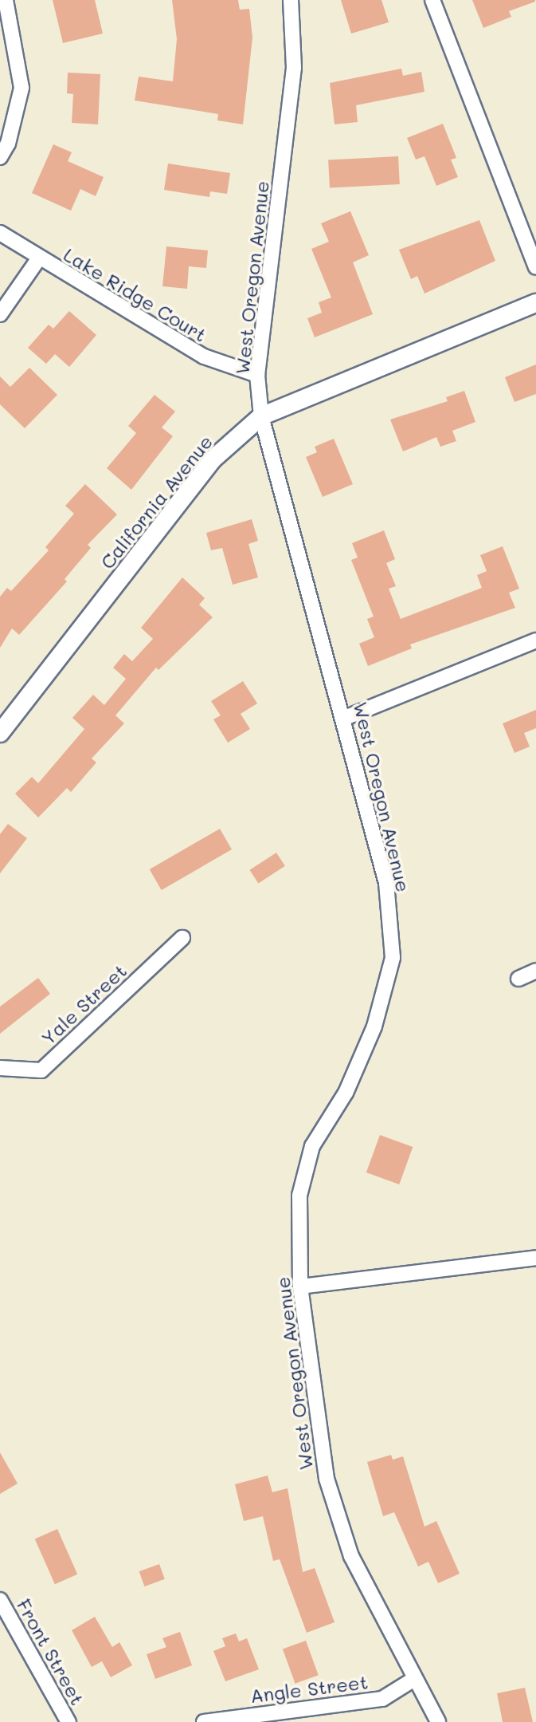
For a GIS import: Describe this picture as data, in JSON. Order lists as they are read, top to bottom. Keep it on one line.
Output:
{"streets":{"street":["West Oregon Avenue","Lake Ridge Court","California Avenue","Yale Street","Front Street","Angle Street"]},"crossings":[["West Oregon Avenue","Lake Ridge Court"],["West Oregon Avenue","California Avenue"],["West Oregon Avenue","Angle Street"]]}
